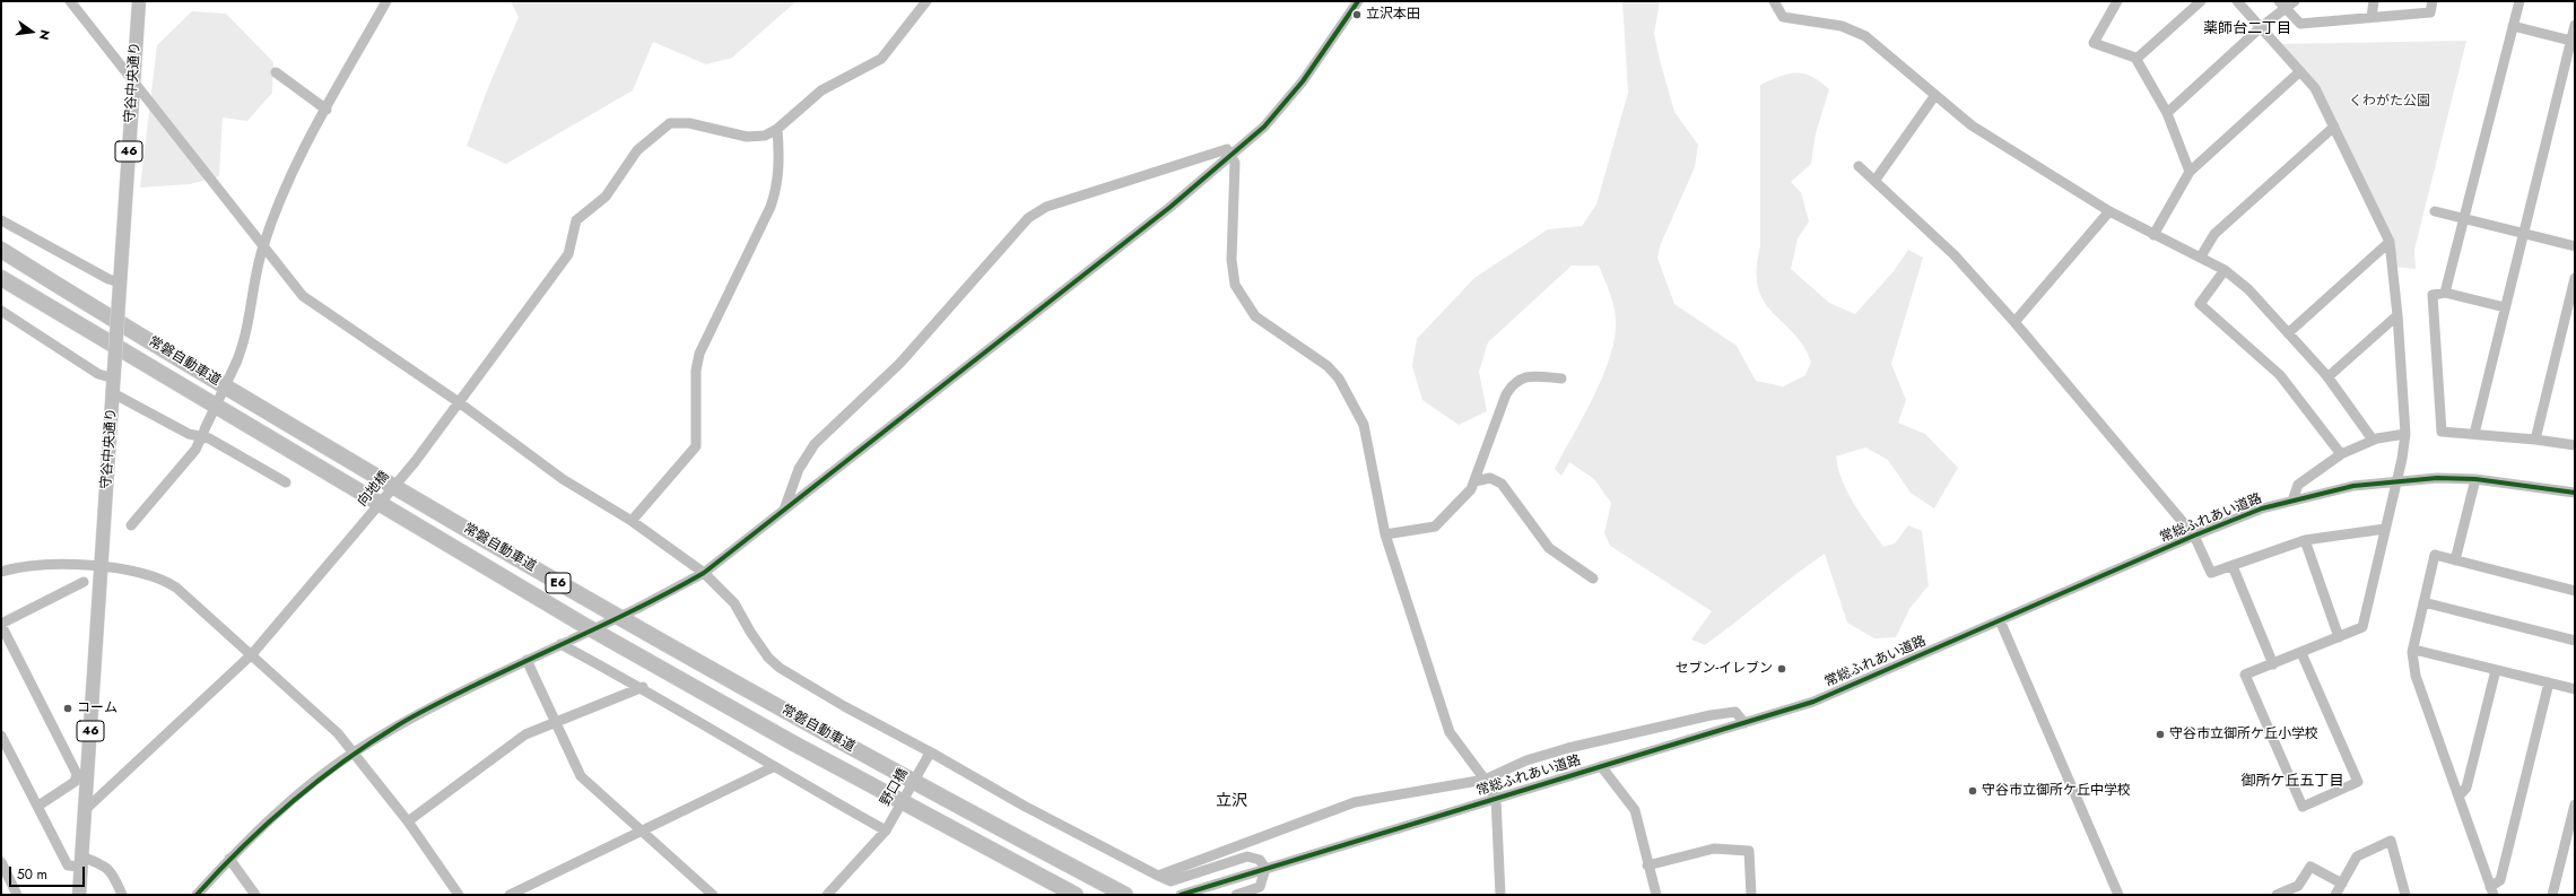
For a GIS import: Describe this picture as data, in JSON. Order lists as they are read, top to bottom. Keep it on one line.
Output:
{"streets":{"highway":["常磐自動車道","E6"],"main road":["守谷中央通り","46"],"street":["向地橋","常総ふれあい道路","野口橋"]},"crossings":[["守谷中央通り","向地橋"]],"districts":["薬師台二丁目","御所ケ丘五丁目","立沢"],"parks":["くわがた公園"],"places":["立沢本田","セブン-イレブン","コーム","守谷市立御所ケ丘小学校","守谷市立御所ケ丘中学校"],"scale_bar":"50 m","north":"right"}
